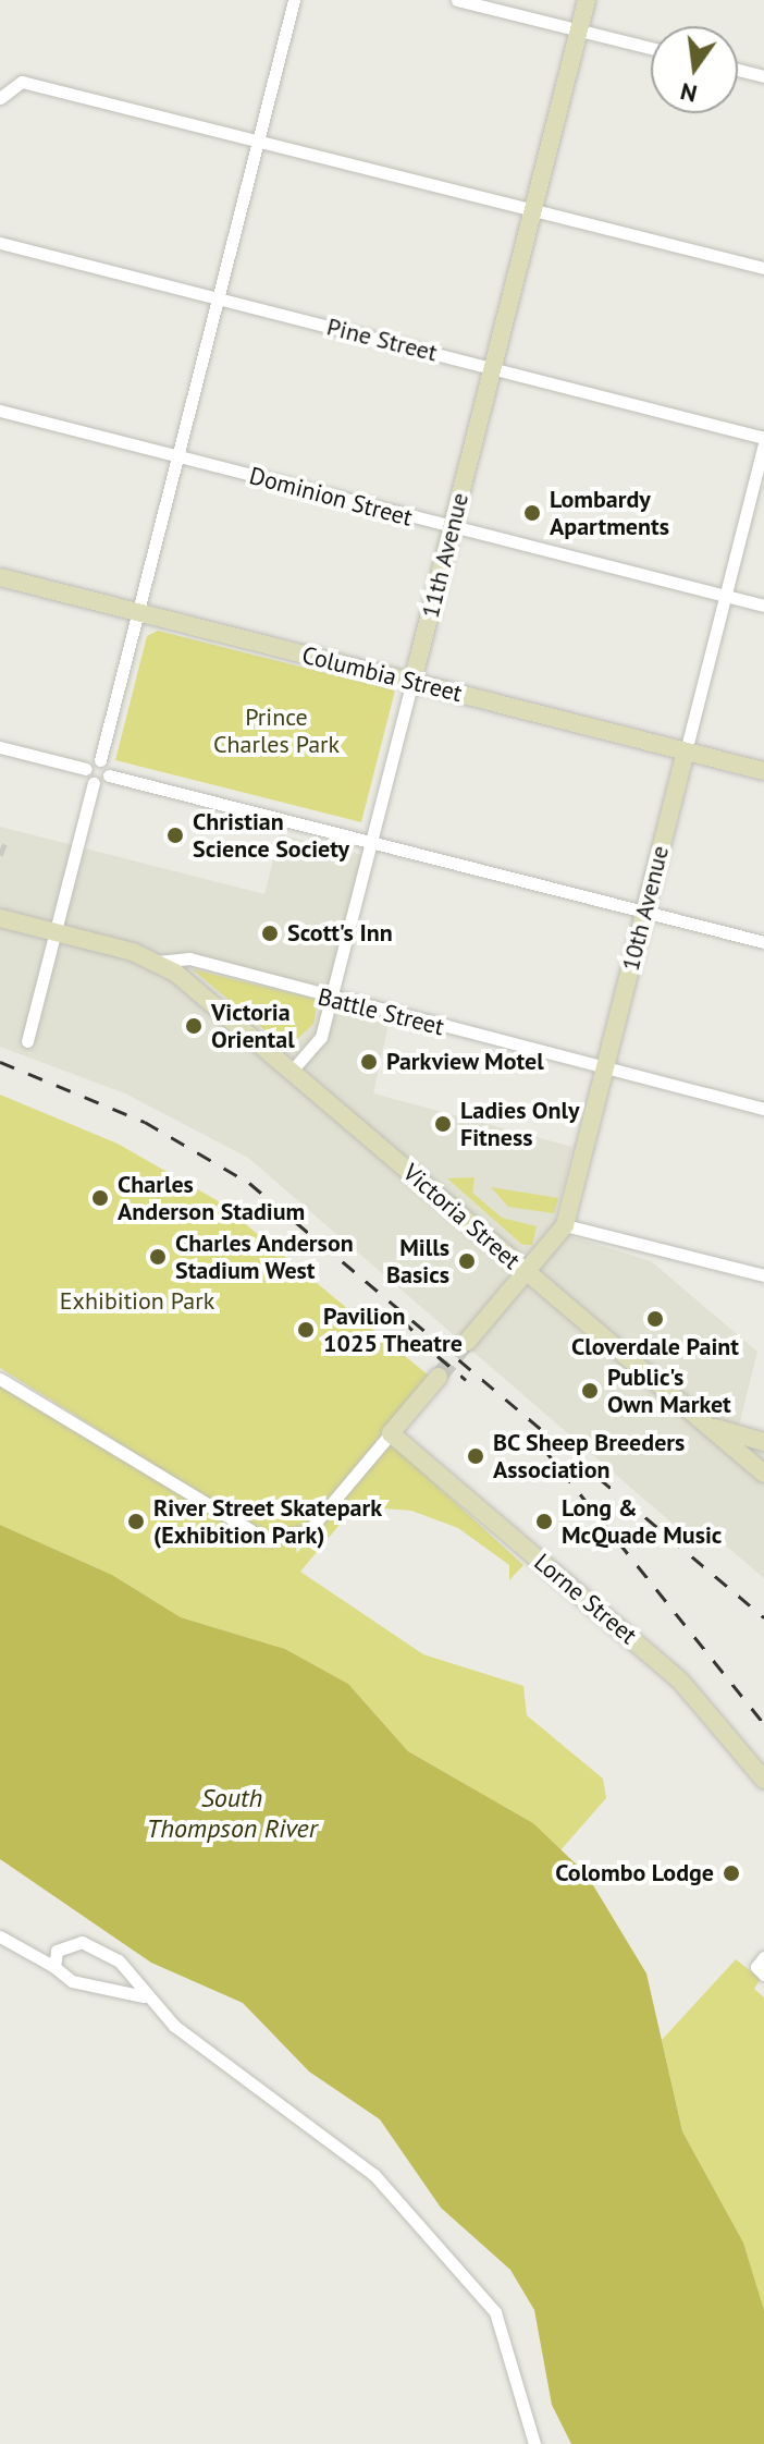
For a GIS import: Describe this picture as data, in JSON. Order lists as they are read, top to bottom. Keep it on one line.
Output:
{"streets":{"street":["Pine Street","Dominion Street","11th Avenue","Columbia Street","10th Avenue","Battle Street","Victoria Street","Lorne Street"]},"crossings":[["Pine Street","11th Avenue"],["Pine Street","10th Avenue"],["Dominion Street","11th Avenue"],["Dominion Street","10th Avenue"],["11th Avenue","Columbia Street"],["11th Avenue","Battle Street"],["11th Avenue","Victoria Street"],["Columbia Street","10th Avenue"],["10th Avenue","Battle Street"],["10th Avenue","Victoria Street"],["Battle Street","Victoria Street"]],"water":["South Thompson River"],"parks":["Prince Charles Park","Exhibition Park"],"places":["Lombardy Apartments","Christian Science Society","Scott's Inn","Victoria Oriental","Parkview Motel","Ladies Only Fitness","Charles Anderson Stadium","Charles Anderson Stadium West","Mills Basics","Cloverdale Paint","Pavilion 1025 Theatre","Public's Own Market","BC Sheep Breeders Association","River Street Skatepark (Exhibition Park)","Long & McQuade Music","Colombo Lodge"],"north":"bottom"}
